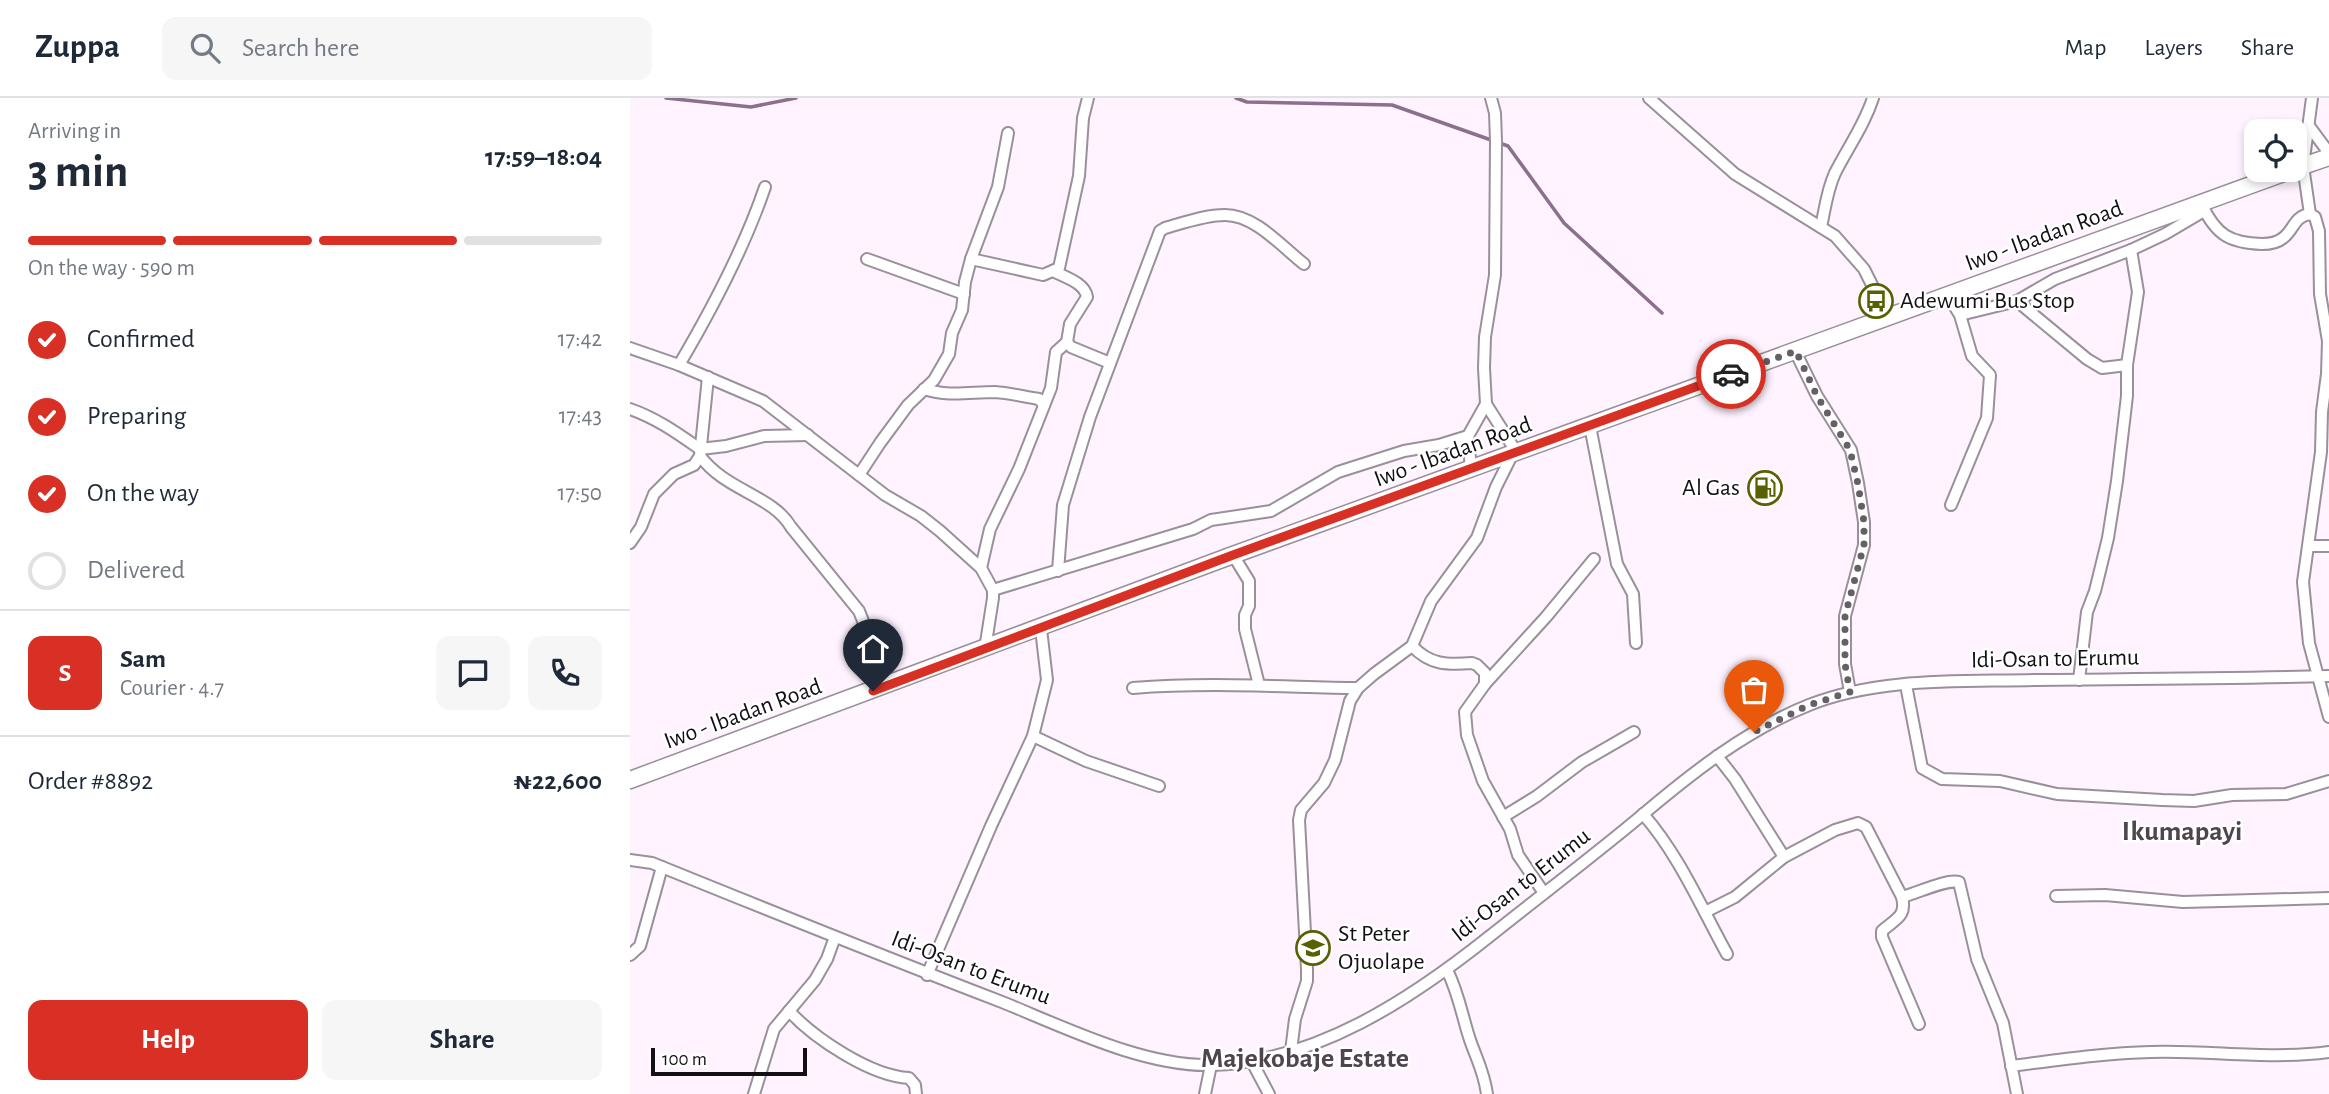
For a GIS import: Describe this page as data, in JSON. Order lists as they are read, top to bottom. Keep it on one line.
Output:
{"streets":{"main road":["Iwo - Ibadan Road"],"street":["Idi-Osan to Erumu"]},"districts":["Ikumapayi","Majekobaje Estate"],"places":{"bus stop":["Adewumi Bus Stop"],"fuel station":["Al Gas"],"school or university":["St Peter Ojuolape"]},"scale_bar":"100 m","page":{"header":"Zuppa","search":"Search here","nav":["Map","Layers","Share"],"heading":["3 min","Arriving in","17:59–18:04"],"panel":["Sam","Courier · 4.7","Order #8892","₦22,600"],"bar":"On the way · 590 m","list":[["Confirmed","17:42"],["Preparing","17:43"],["On the way","17:50"],"Delivered"],"round":"S","buttons":["Help","Share"],"scale":"100 m"}}
